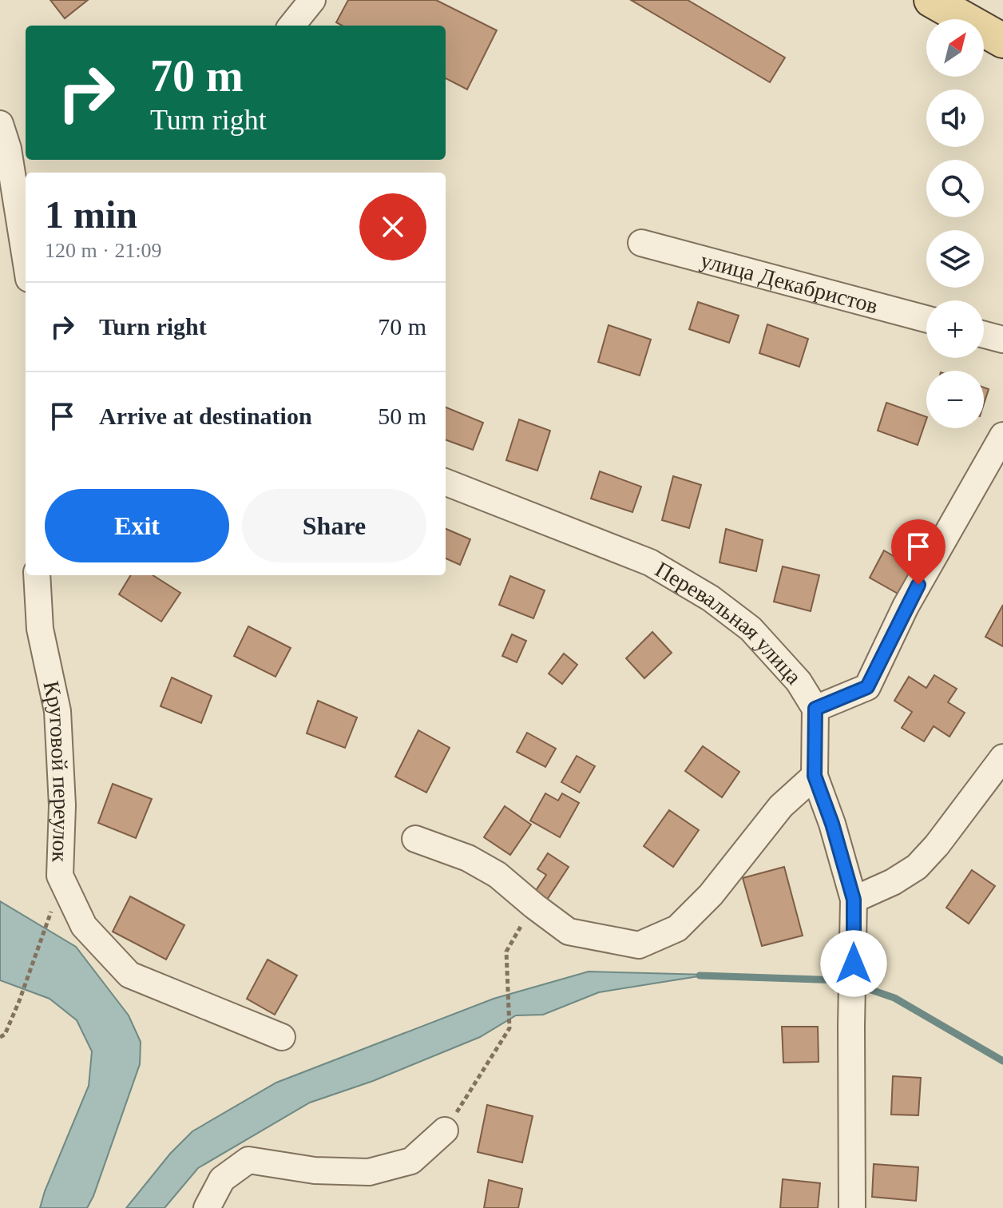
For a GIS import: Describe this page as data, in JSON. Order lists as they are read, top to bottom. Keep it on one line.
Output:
{"streets":{"street":["улица Декабристов","Перевальная улица","Круговой переулок"]},"north":"top right","page":{"map_buttons":["+","−"],"turn":["70 m","Turn right"],"heading":["1 min","120 m · 21:09"],"list":[{"name":"Turn right","value":"70 m"},{"name":"Arrive at destination","value":"50 m"}],"buttons":["Exit","Share"]}}
